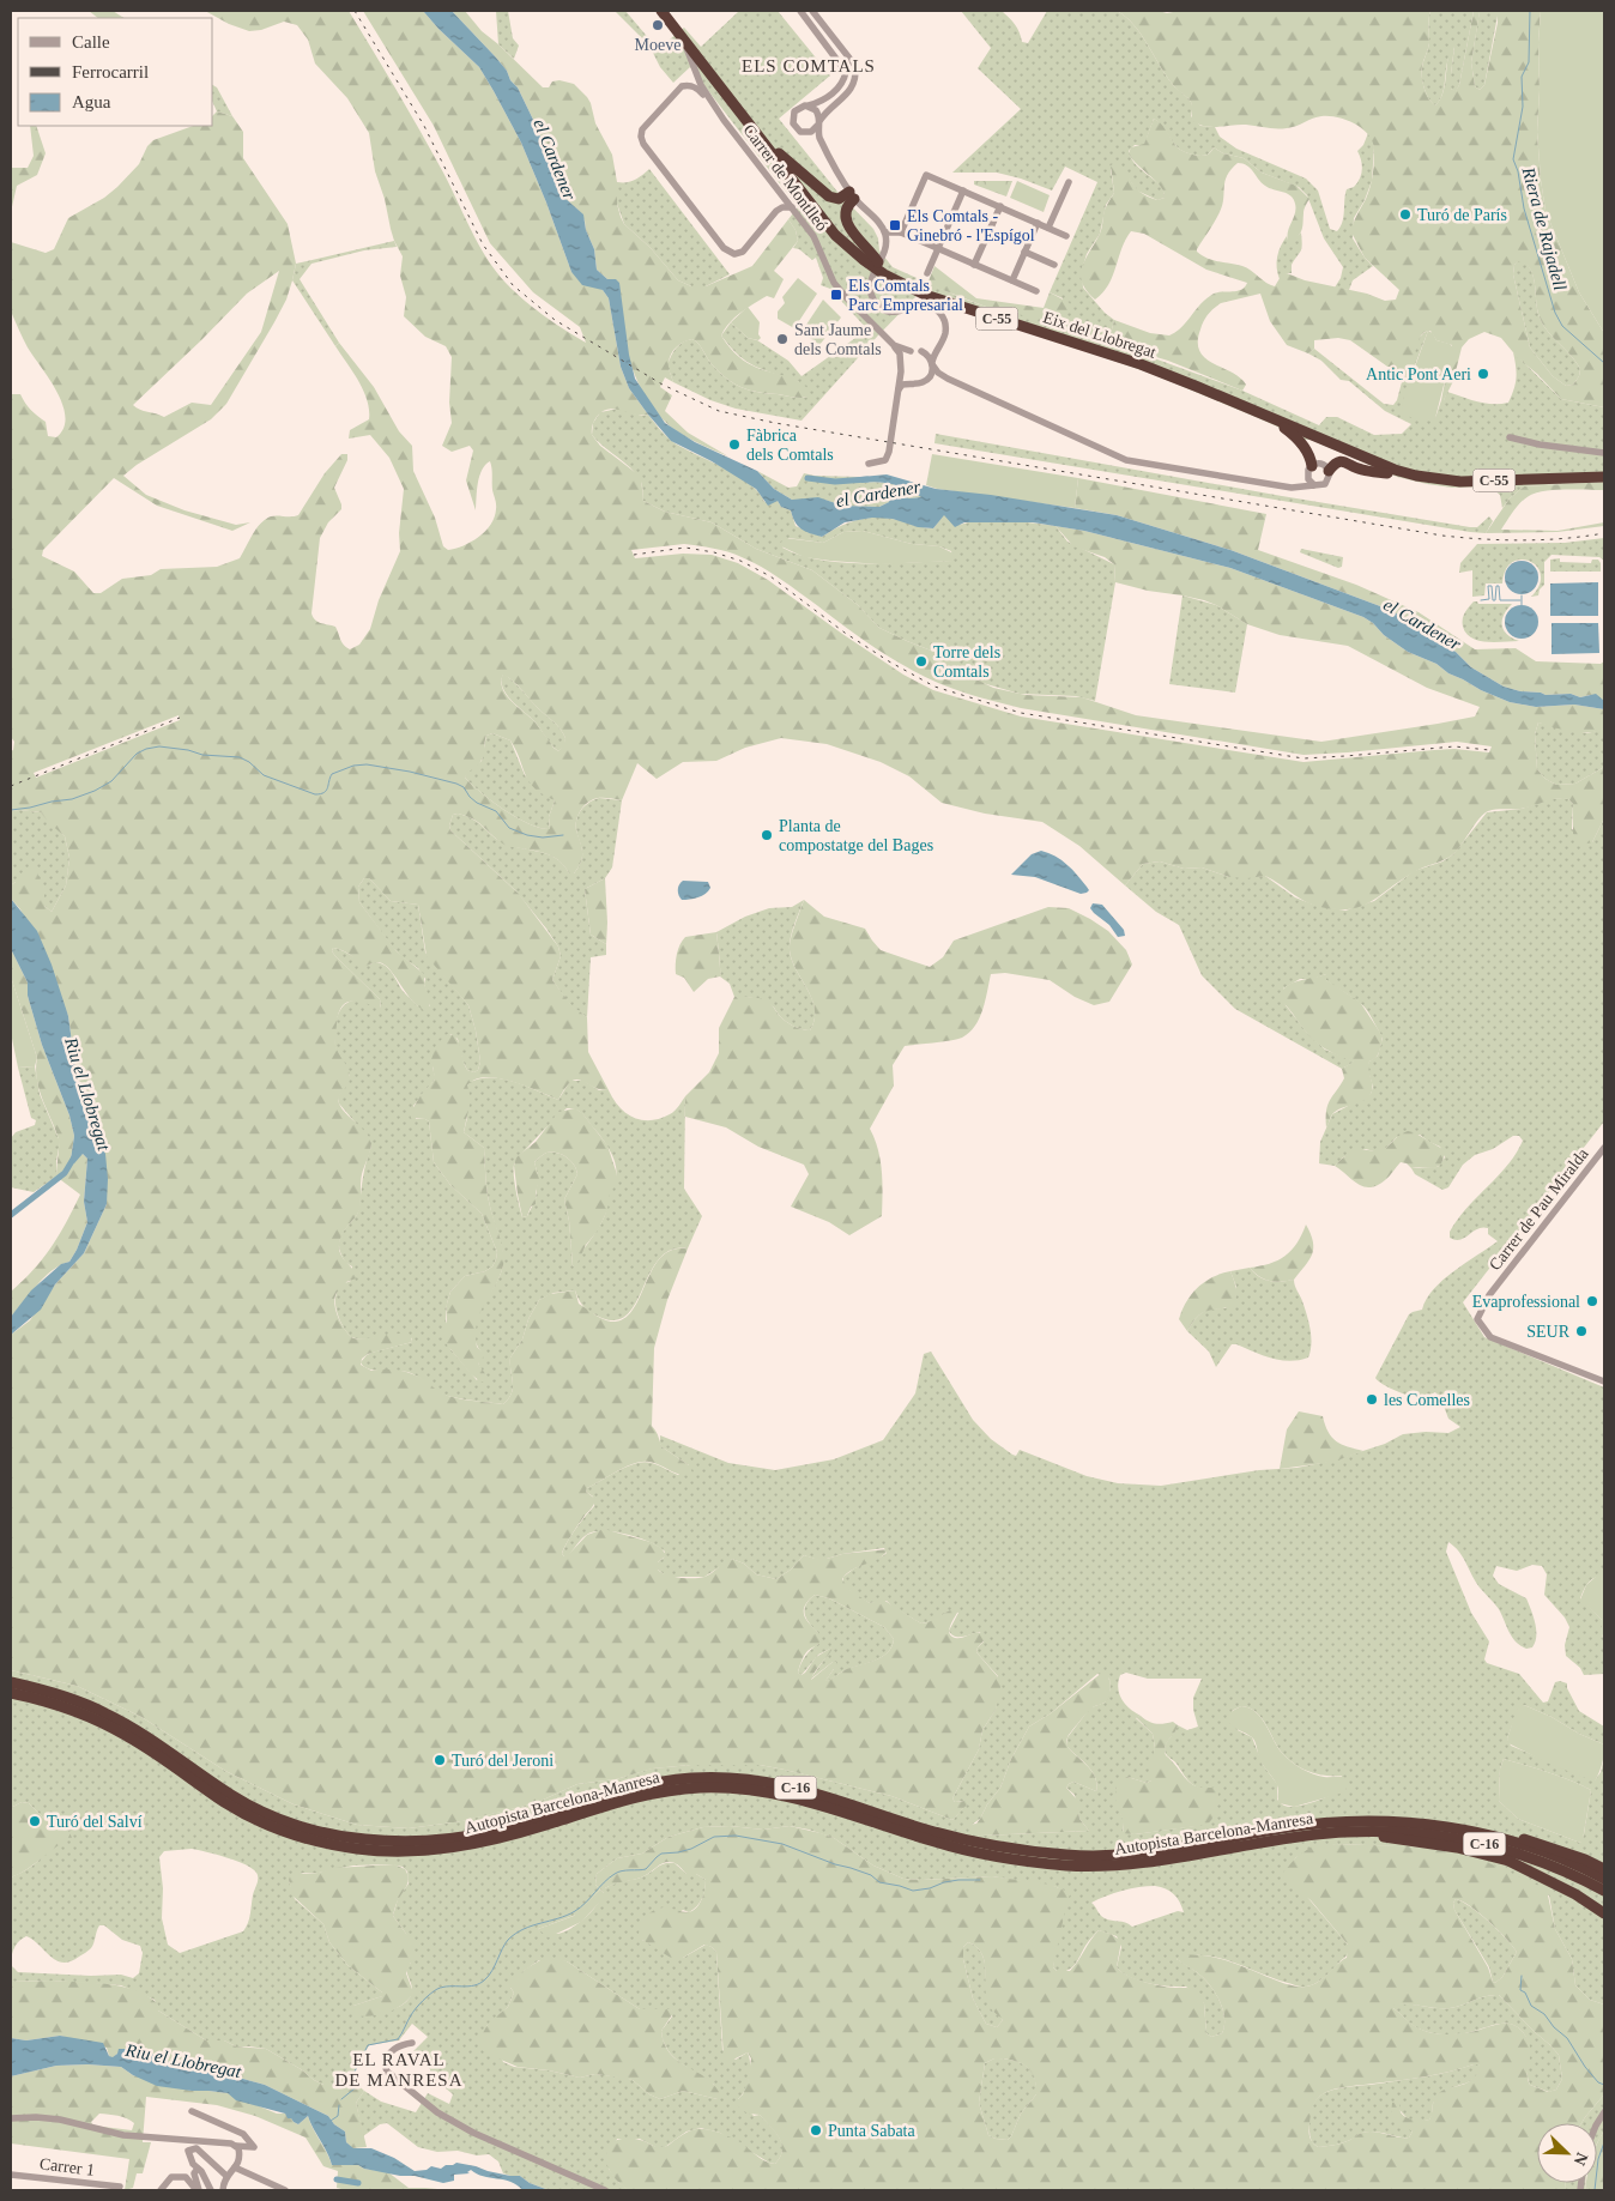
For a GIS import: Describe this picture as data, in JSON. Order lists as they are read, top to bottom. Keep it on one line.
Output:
{"streets":{"highway":["C-55","Eix del Llobregat","C-16","Autopista Barcelona-Manresa"],"street":["Carrer de Montlleó","Carrer de Pau Miralda","Carrer 1"]},"districts":["ELS COMTALS","EL RAVAL DE MANRESA"],"water":["el Cardener","Riera de Rajadell","Riu el Llobregat"],"places":{"other":["Moeve","Turó de París","Sant Jaume dels Comtals","Antic Pont Aeri","Fàbrica dels Comtals","Torre dels Comtals","Planta de compostatge del Bages","Evaprofessional","SEUR","les Comelles","Turó del Jeroni","Turó del Salví","Punta Sabata"],"transit":["Els Comtals - Ginebró - l'Espígol","Els Comtals Parc Empresarial"]},"legend":["Calle","Ferrocarril","Agua"],"north":"bottom right"}
